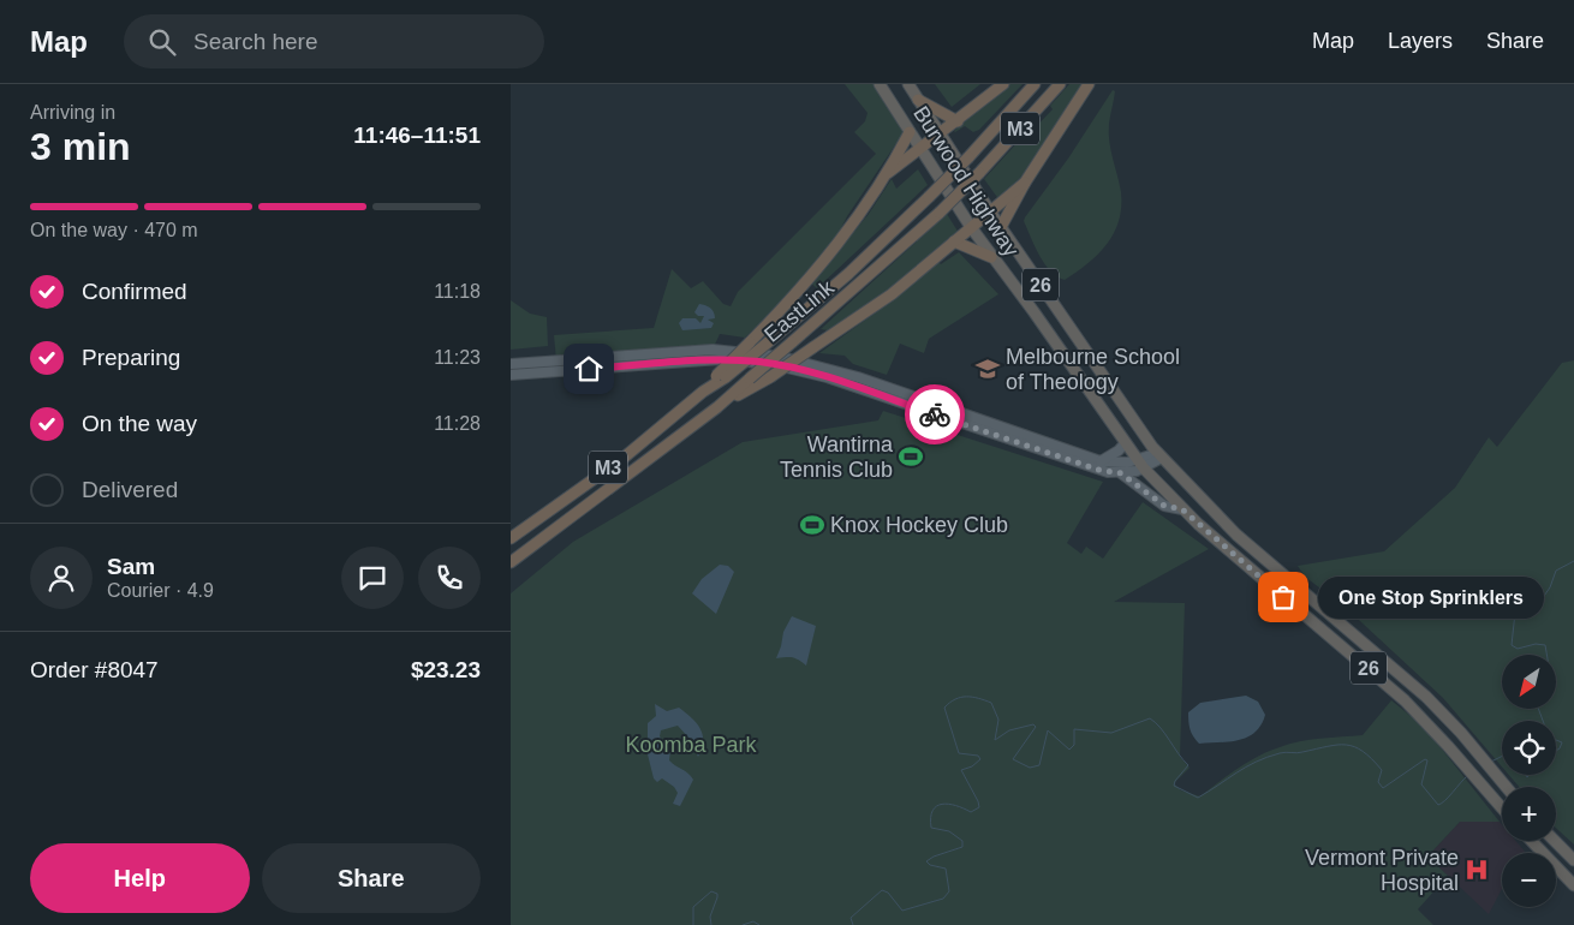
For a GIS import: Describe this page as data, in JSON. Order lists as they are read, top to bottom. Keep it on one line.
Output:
{"streets":{"highway":["M3","Burwood Highway","26","EastLink"]},"parks":["Koomba Park"],"places":{"school or university":["Melbourne School of Theology"],"sports":["Wantirna Tennis Club","Knox Hockey Club"],"other":["One Stop Sprinklers"],"hospital":["Vermont Private Hospital"]},"north":"bottom left","page":{"header":"Map","search":"Search here","nav":["Map","Layers","Share"],"heading":["3 min","Arriving in","11:46–11:51"],"panel":["Sam","Courier · 4.9","Order #8047","$23.23"],"bar":"On the way · 470 m","list":[["Confirmed","11:18"],["Preparing","11:23"],["On the way","11:28"],"Delivered"],"bubble":"One Stop Sprinklers","map_buttons":["+","−"],"buttons":["Help","Share"]}}
